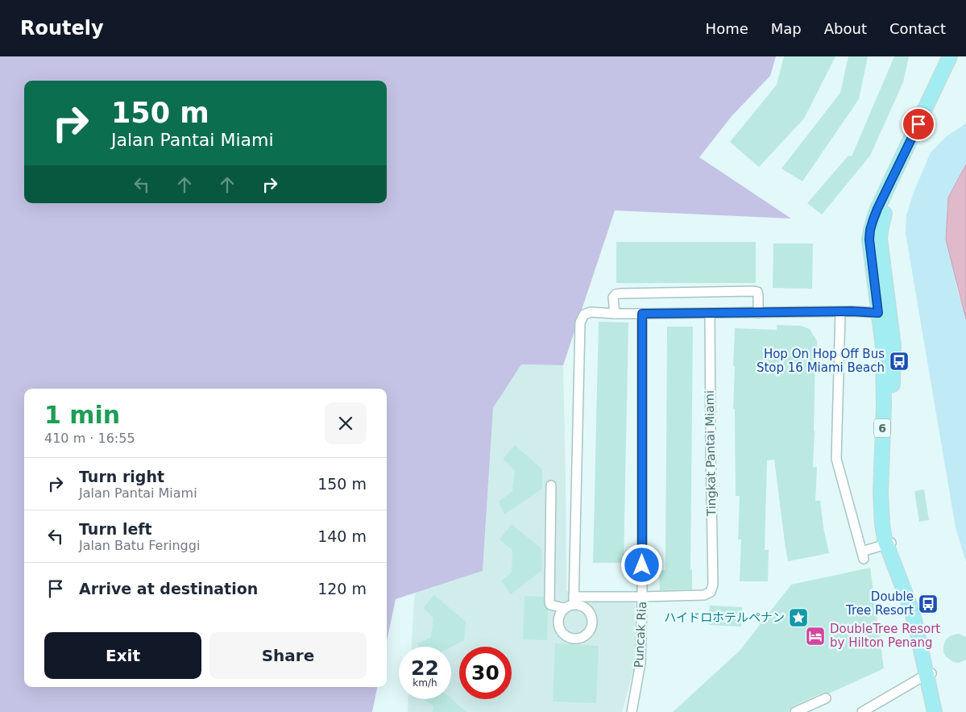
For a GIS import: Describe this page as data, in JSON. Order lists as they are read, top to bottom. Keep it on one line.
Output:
{"streets":{"main road":["6"],"street":["Tingkat Pantai Miami","Puncak Ria"]},"crossings":[["Tingkat Pantai Miami","Puncak Ria"]],"places":{"bus stop":["Hop On Hop Off Bus Stop 16 Miami Beach","Double Tree Resort"],"place":["ハイドロホテルペナン"],"hotel":["DoubleTree Resort by Hilton Penang"]},"page":{"header":"Routely","nav":["Home","Map","About","Contact"],"turn":["150 m","Jalan Pantai Miami"],"heading":["1 min","410 m · 16:55"],"list":[{"name":"Turn right","note":"Jalan Pantai Miami","value":"150 m"},{"name":"Turn left","note":"Jalan Batu Feringgi","value":"140 m"},{"name":"Arrive at destination","value":"120 m"}],"buttons":["Exit","Share"],"speed":"22 km/h","limit":"30"}}
